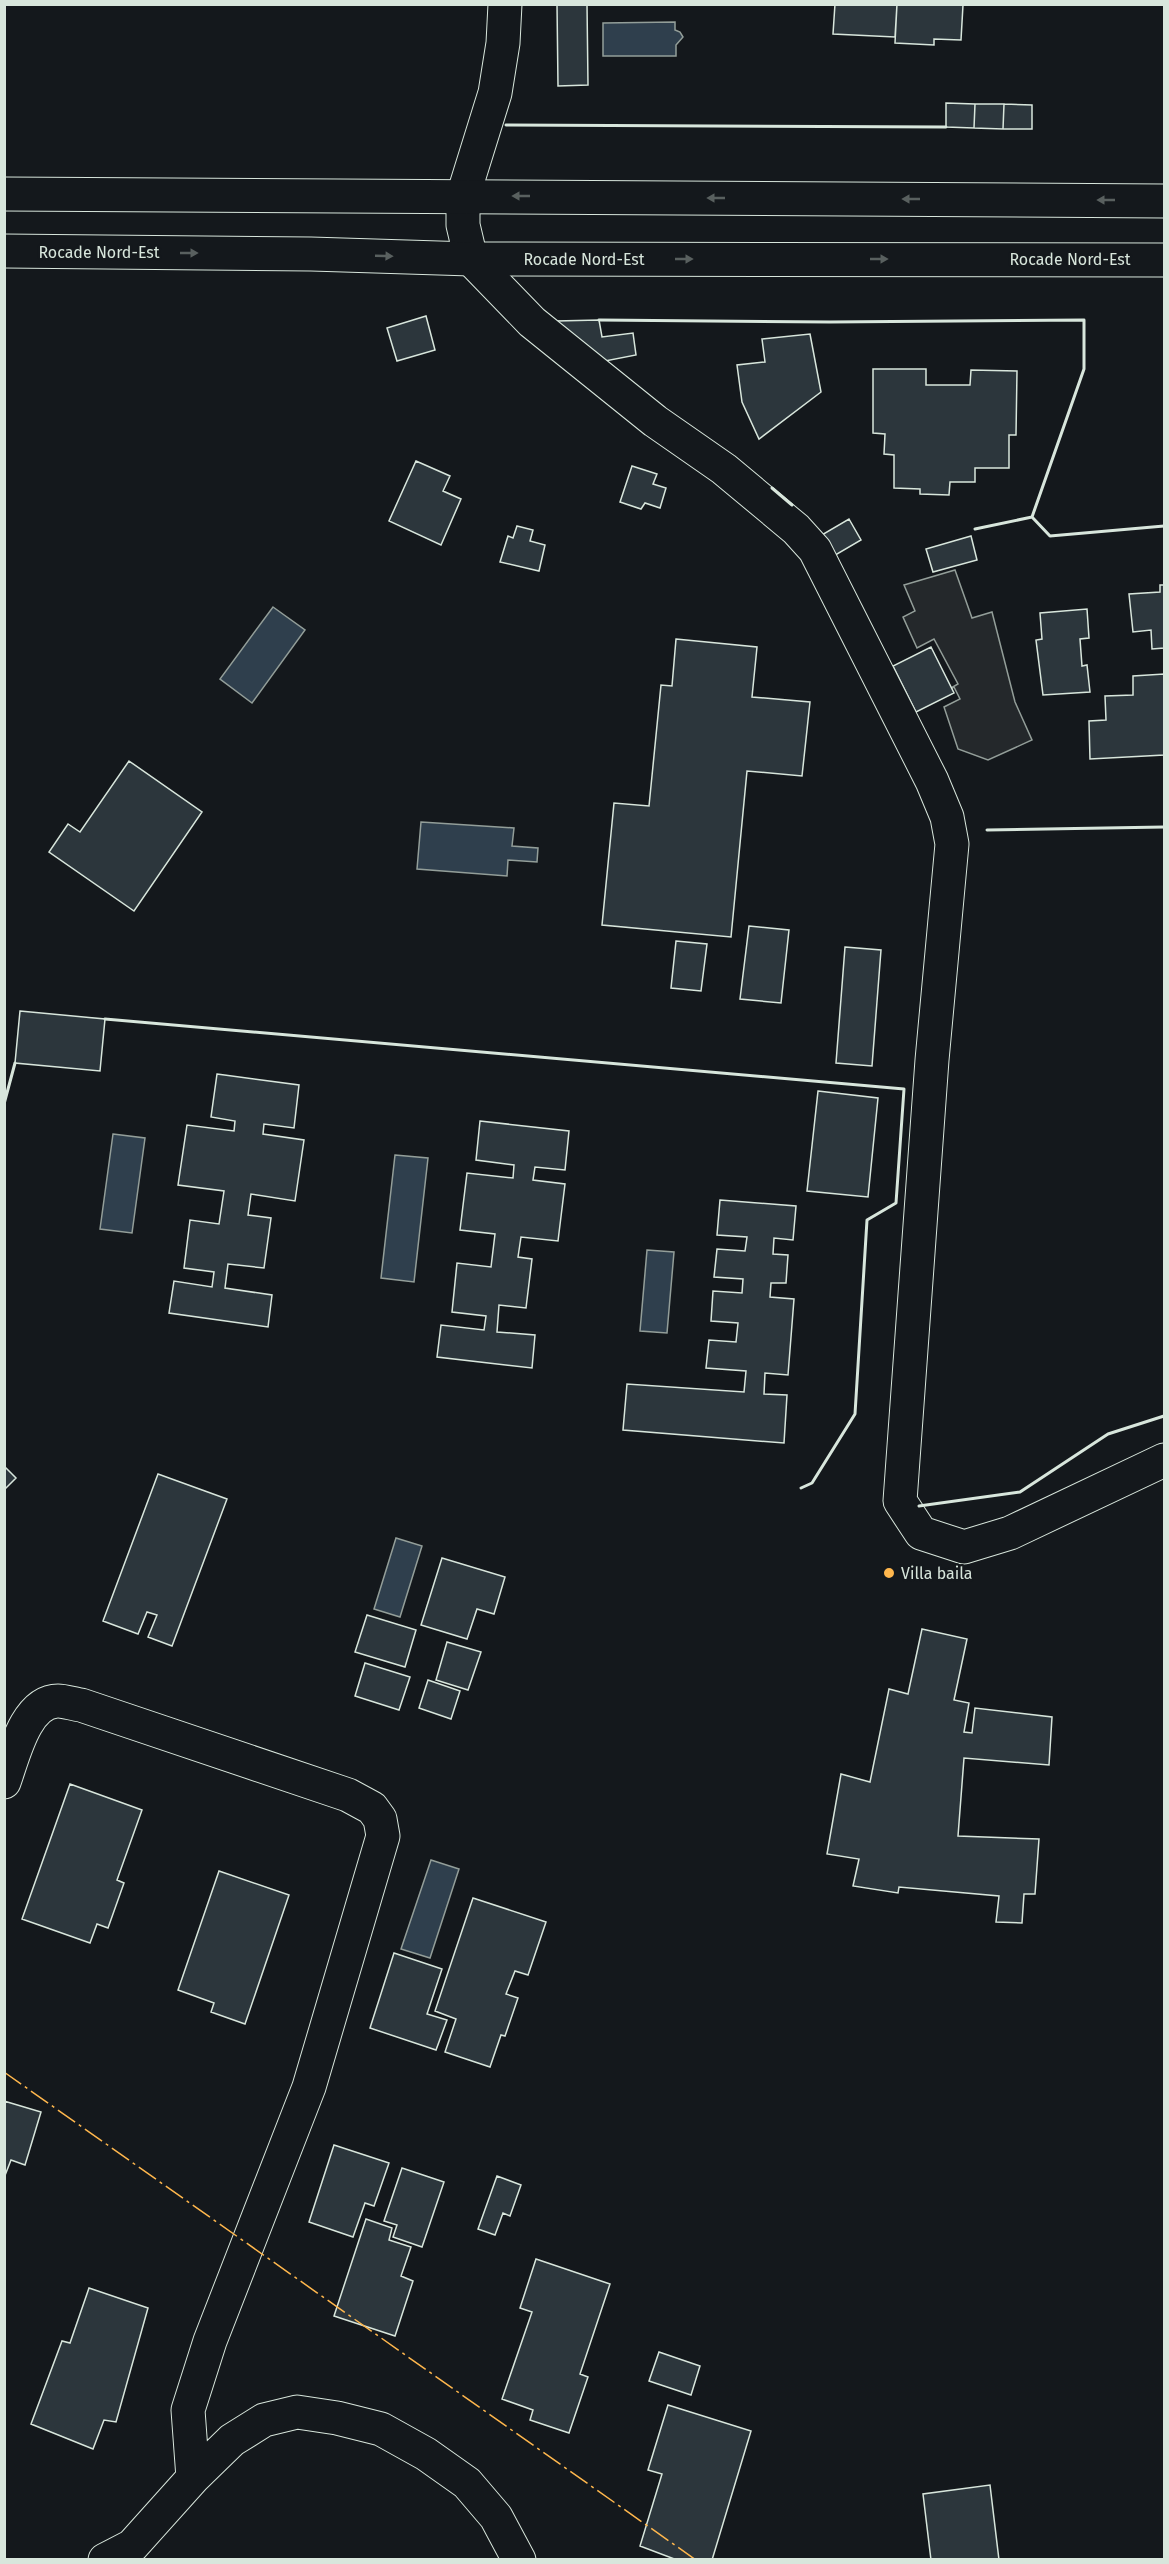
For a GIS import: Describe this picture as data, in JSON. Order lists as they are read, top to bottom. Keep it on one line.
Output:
{"streets":{"main road":["Rocade Nord-Est"]},"places":["Villa baila"]}
